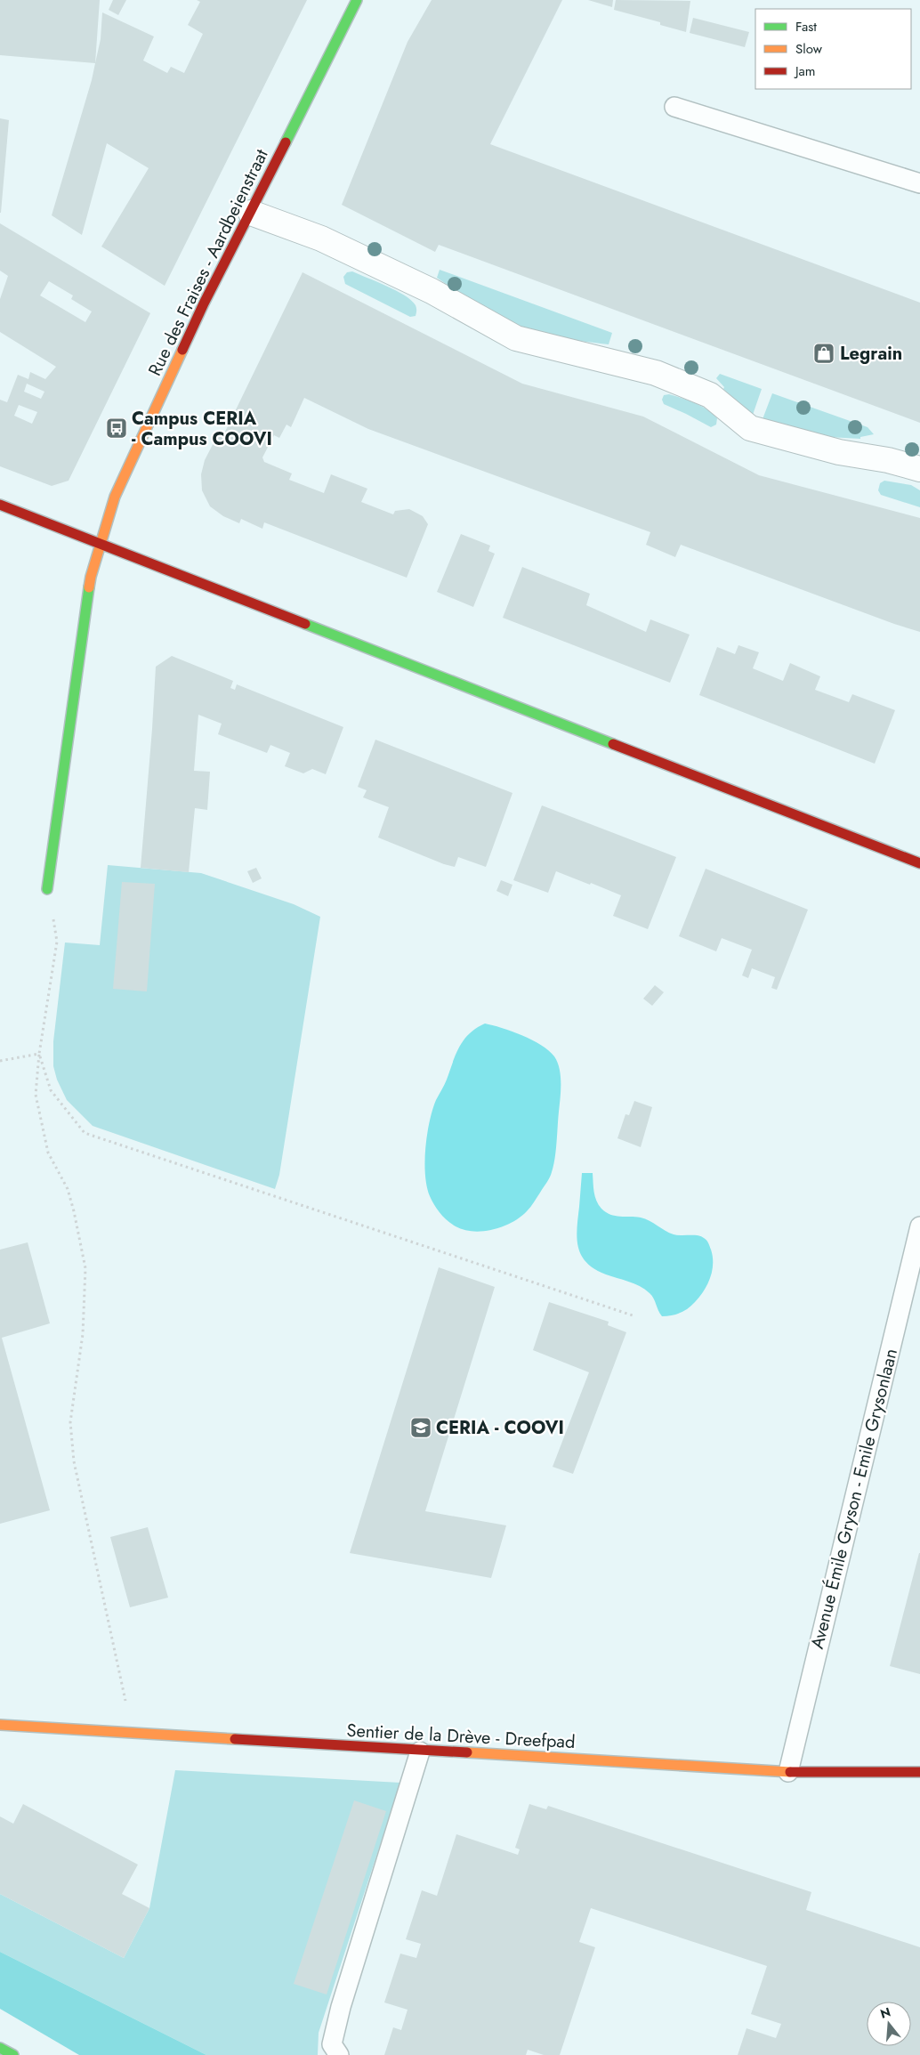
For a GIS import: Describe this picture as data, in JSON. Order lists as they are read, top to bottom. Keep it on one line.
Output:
{"streets":{"main road":["Rue des Fraises - Aardbeienstraat","Sentier de la Drève - Dreefpad"],"lane":["Avenue Émile Gryson - Emile Grysonlaan"]},"crossings":[["Avenue Émile Gryson - Emile Grysonlaan","Sentier de la Drève - Dreefpad"]],"places":{"shop":["Legrain"],"bus stop":["Campus CERIA - Campus COOVI"],"school or university":["CERIA - COOVI"]},"legend":["Fast","Slow","Jam"],"north":"top"}
